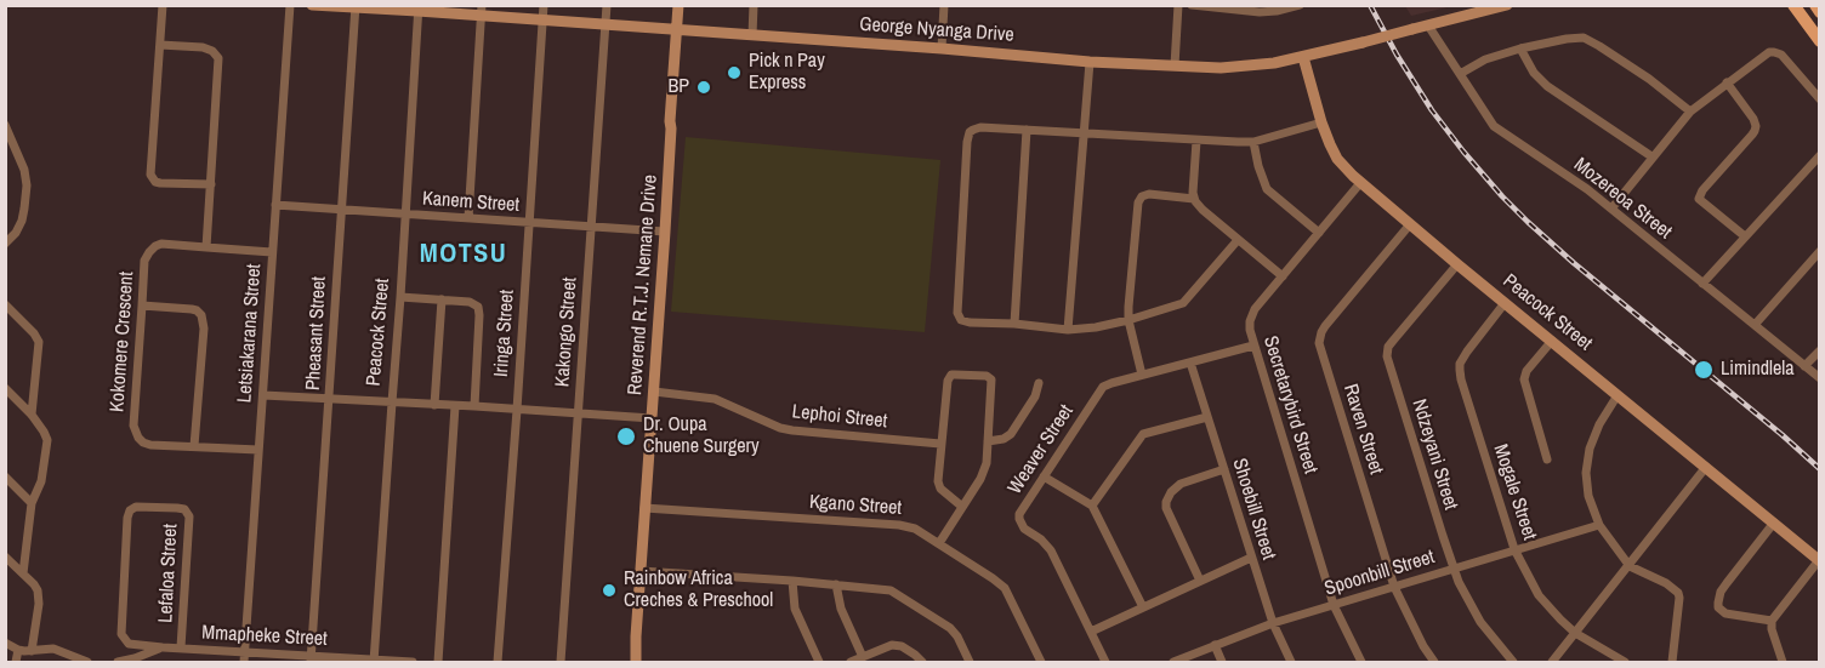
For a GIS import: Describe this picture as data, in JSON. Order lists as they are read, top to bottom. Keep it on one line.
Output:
{"streets":{"street":["George Nyanga Drive","Mozereoa Street","Kanem Street","Reverend R.T.J. Nemane Drive","Peacock Street","Kakongo Street","Letsiakarana Street","Pheasant Street","Iringa Street","Kokomere Crescent","Secretarybird Street","Lephoi Street","Raven Street","Weaver Street","Ndzeyani Street","Mogale Street","Kgano Street","Shoebill Street","Lefaloa Street","Spoonbill Street","Mmapheke Street"]},"crossings":[["George Nyanga Drive","Mozereoa Street"],["George Nyanga Drive","Reverend R.T.J. Nemane Drive"],["George Nyanga Drive","Peacock Street"],["George Nyanga Drive","Kakongo Street"],["George Nyanga Drive","Pheasant Street"],["George Nyanga Drive","Iringa Street"],["Kanem Street","Reverend R.T.J. Nemane Drive"],["Kanem Street","Peacock Street"],["Kanem Street","Kakongo Street"],["Kanem Street","Letsiakarana Street"],["Kanem Street","Pheasant Street"],["Kanem Street","Iringa Street"],["Reverend R.T.J. Nemane Drive","Lephoi Street"],["Reverend R.T.J. Nemane Drive","Kgano Street"],["Peacock Street","Secretarybird Street"],["Peacock Street","Raven Street"],["Peacock Street","Ndzeyani Street"],["Peacock Street","Mogale Street"],["Peacock Street","Mmapheke Street"],["Letsiakarana Street","Kokomere Crescent"],["Letsiakarana Street","Mmapheke Street"],["Pheasant Street","Mmapheke Street"],["Secretarybird Street","Weaver Street"],["Secretarybird Street","Spoonbill Street"],["Raven Street","Spoonbill Street"],["Weaver Street","Shoebill Street"],["Ndzeyani Street","Spoonbill Street"],["Mogale Street","Spoonbill Street"],["Shoebill Street","Spoonbill Street"],["Lefaloa Street","Mmapheke Street"]],"districts":["MOTSU"],"places":["Pick n Pay Express","BP","Limindlela","Dr. Oupa Chuene Surgery","Rainbow Africa Creches & Preschool"]}
